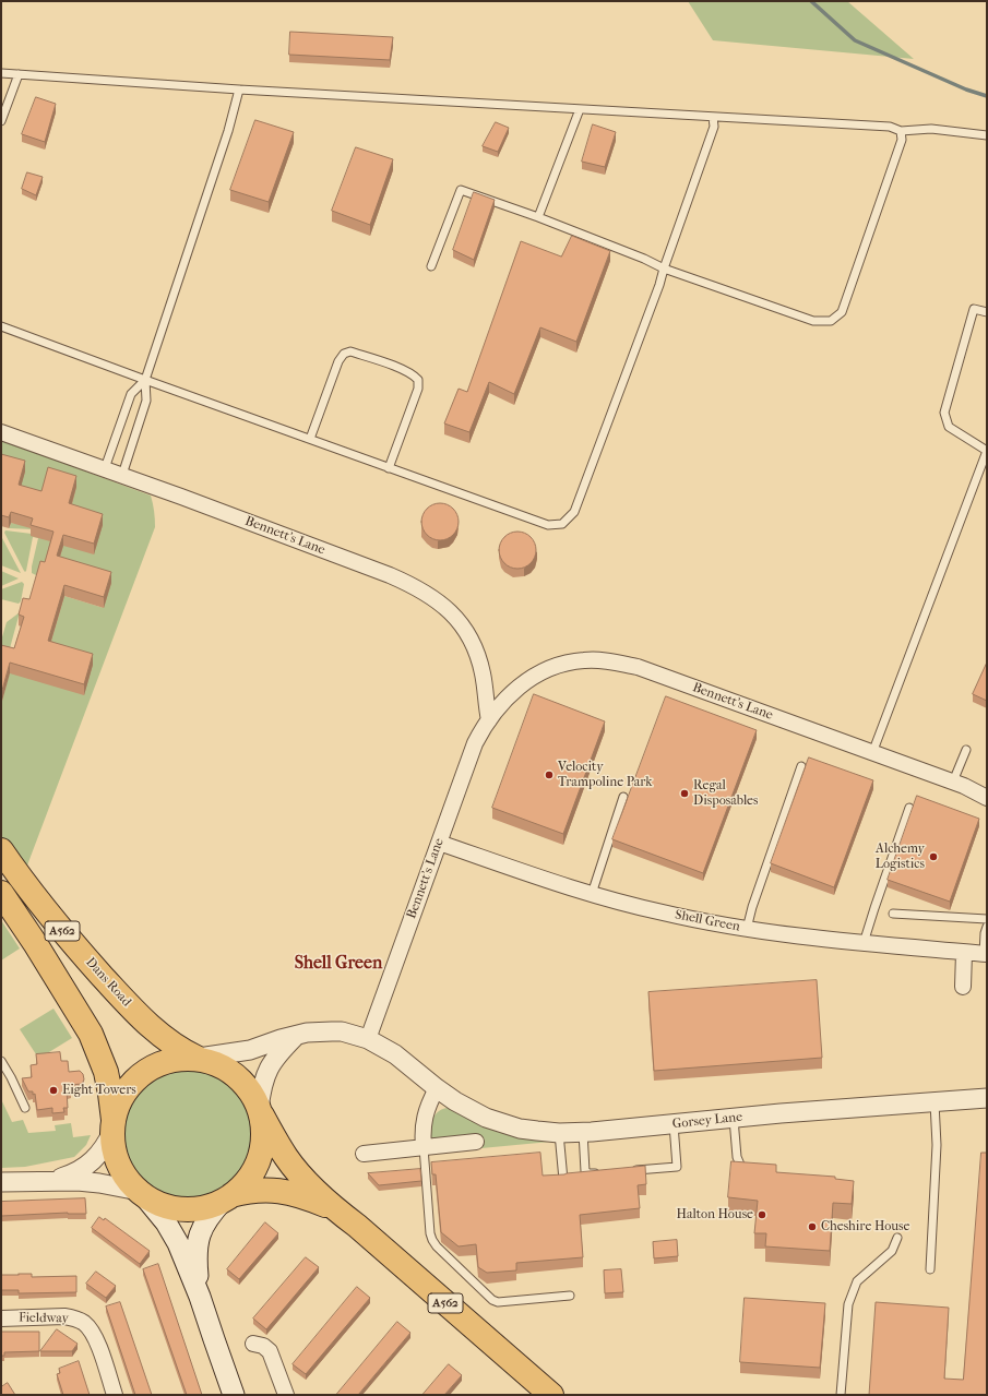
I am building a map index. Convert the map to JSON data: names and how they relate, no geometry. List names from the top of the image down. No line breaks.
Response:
{"streets":{"main road":["A562","Dans Road"],"street":["Bennett's Lane","Shell Green","Gorsey Lane","Fieldway"]},"crossings":[["Bennett's Lane","Shell Green"],["Bennett's Lane","Gorsey Lane"],["A562","Dans Road"],["A562","Gorsey Lane"],["Dans Road","Gorsey Lane"]],"districts":["Shell Green"],"places":["Velocity Trampoline Park","Regal Disposables","Alchemy Logistics","Eight Towers","Halton House","Cheshire House"]}
